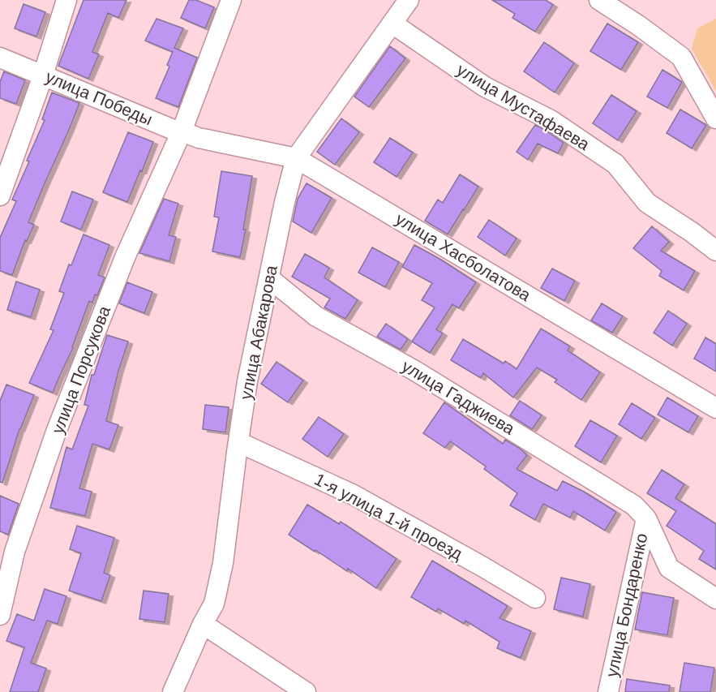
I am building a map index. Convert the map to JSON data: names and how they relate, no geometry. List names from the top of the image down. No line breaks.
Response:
{"streets":{"street":["улица Победы","улица Мустафаева","улица Хасболатова","улица Абакарова","улица Порсукова","улица Гаджиева","1-я улица 1-й проезд","улица Бондаренко"]},"crossings":[["улица Победы","улица Хасболатова"],["улица Победы","улица Порсукова"],["улица Мустафаева","улица Абакарова"],["улица Хасболатова","улица Абакарова"],["улица Хасболатова","улица Порсукова"],["улица Абакарова","улица Гаджиева"],["улица Абакарова","1-я улица 1-й проезд"],["улица Гаджиева","улица Бондаренко"]]}
